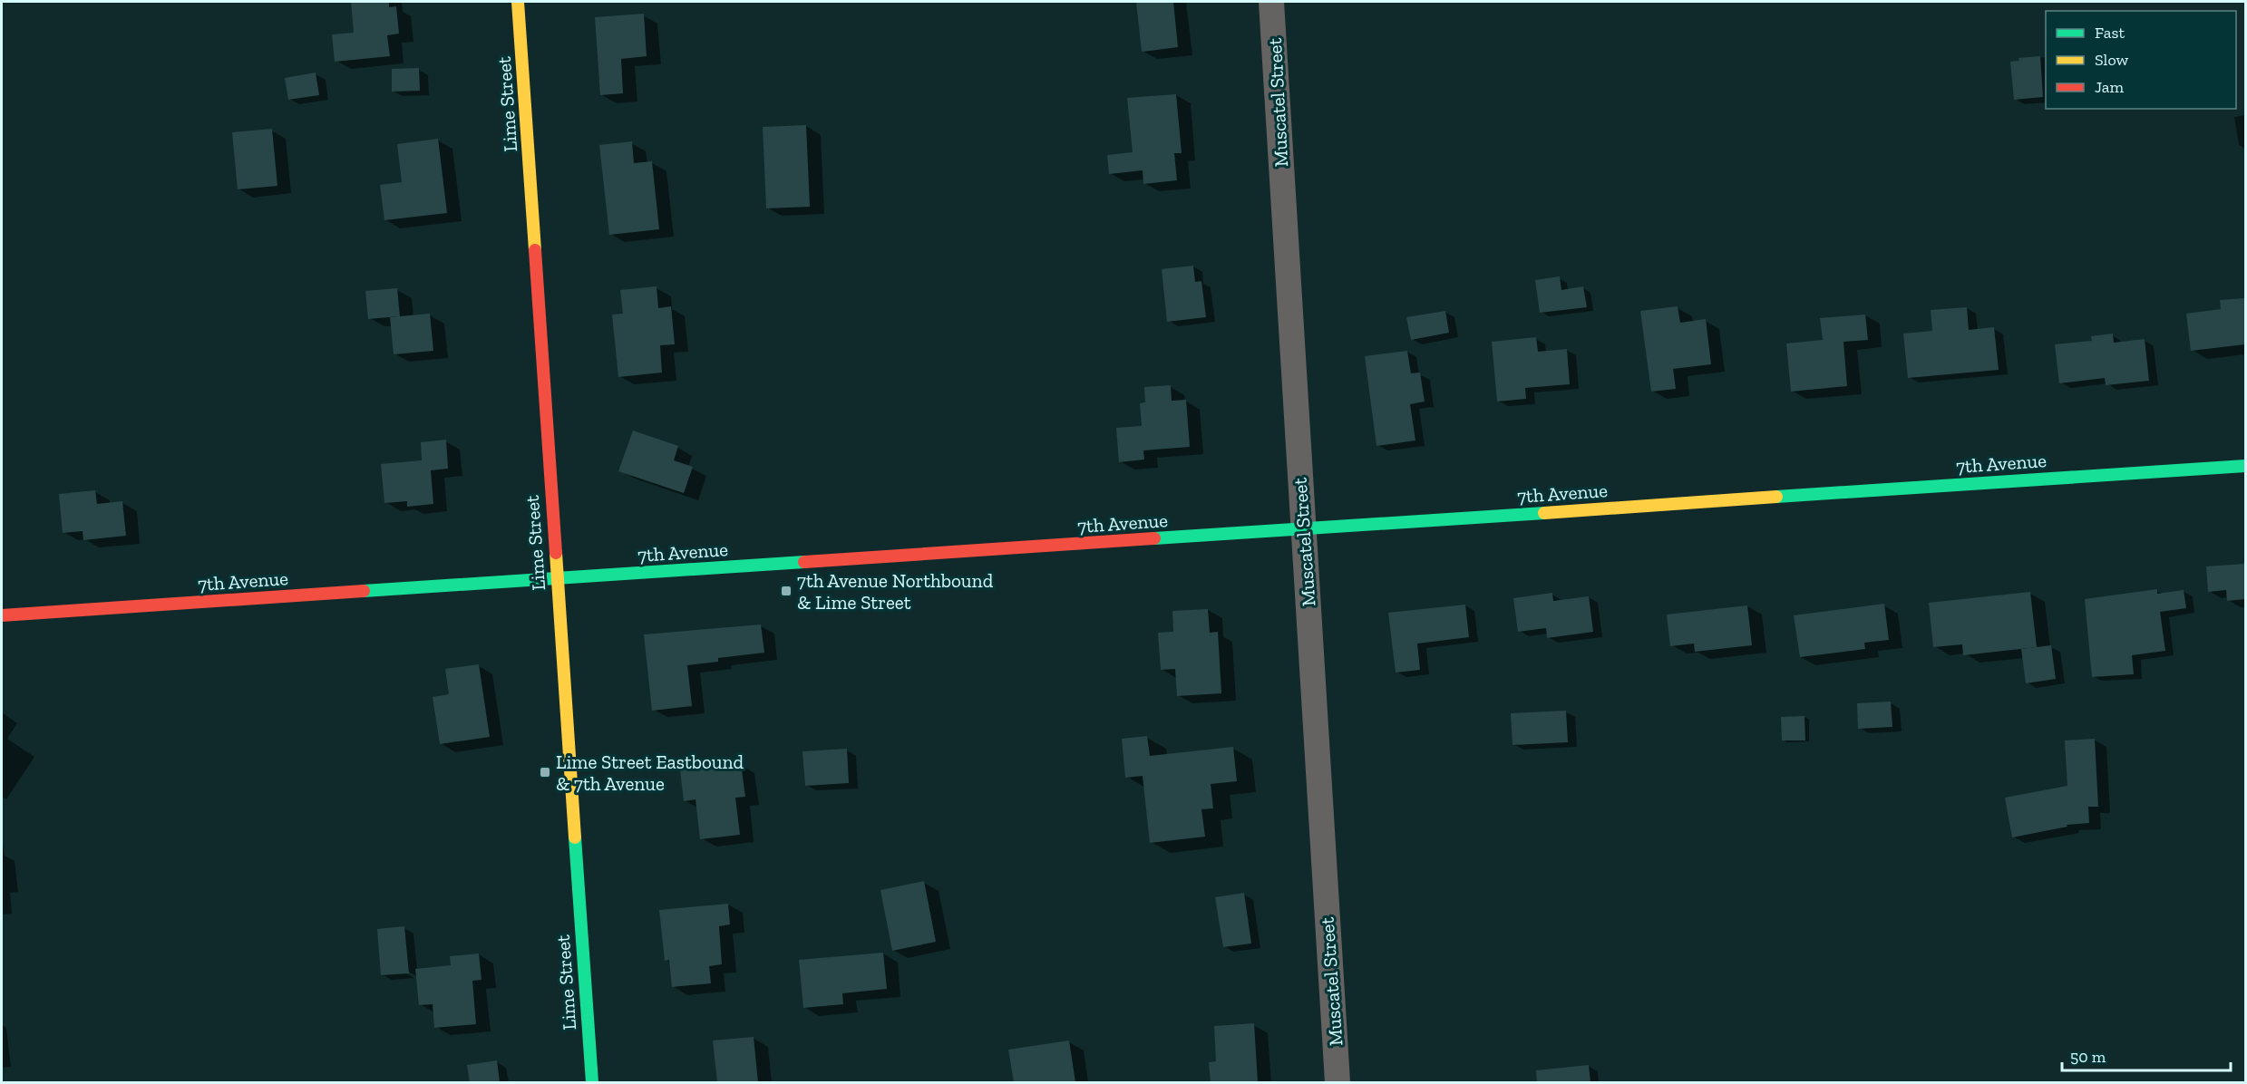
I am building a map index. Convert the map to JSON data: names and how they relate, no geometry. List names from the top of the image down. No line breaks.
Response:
{"streets":{"street":["Muscatel Street","Lime Street","7th Avenue"]},"crossings":[["Muscatel Street","7th Avenue"],["Lime Street","7th Avenue"]],"places":{"transit":["7th Avenue Northbound & Lime Street","Lime Street Eastbound & 7th Avenue"]},"legend":["Fast","Slow","Jam"],"scale_bar":"50 m"}
